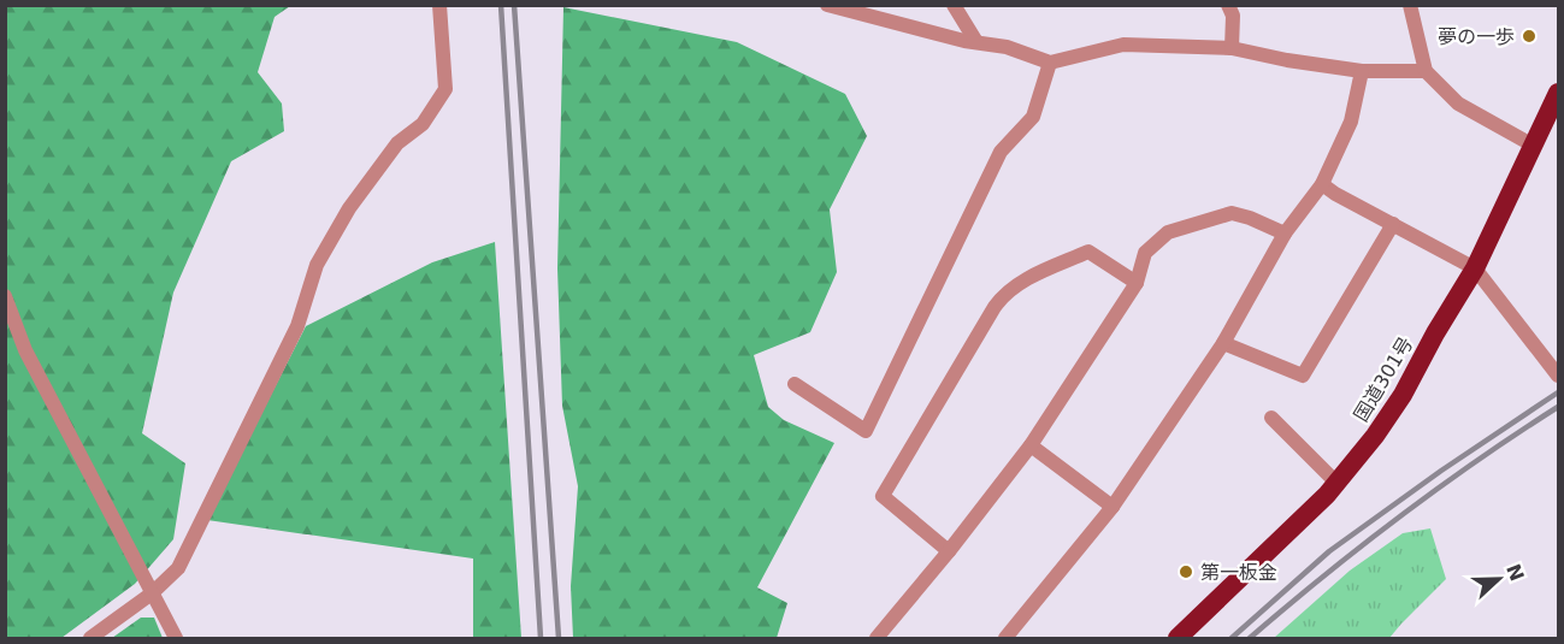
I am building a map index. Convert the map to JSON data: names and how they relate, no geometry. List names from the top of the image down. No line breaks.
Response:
{"streets":{"highway":["国道301号"]},"places":["夢の一歩","第一板金"],"north":"right"}
